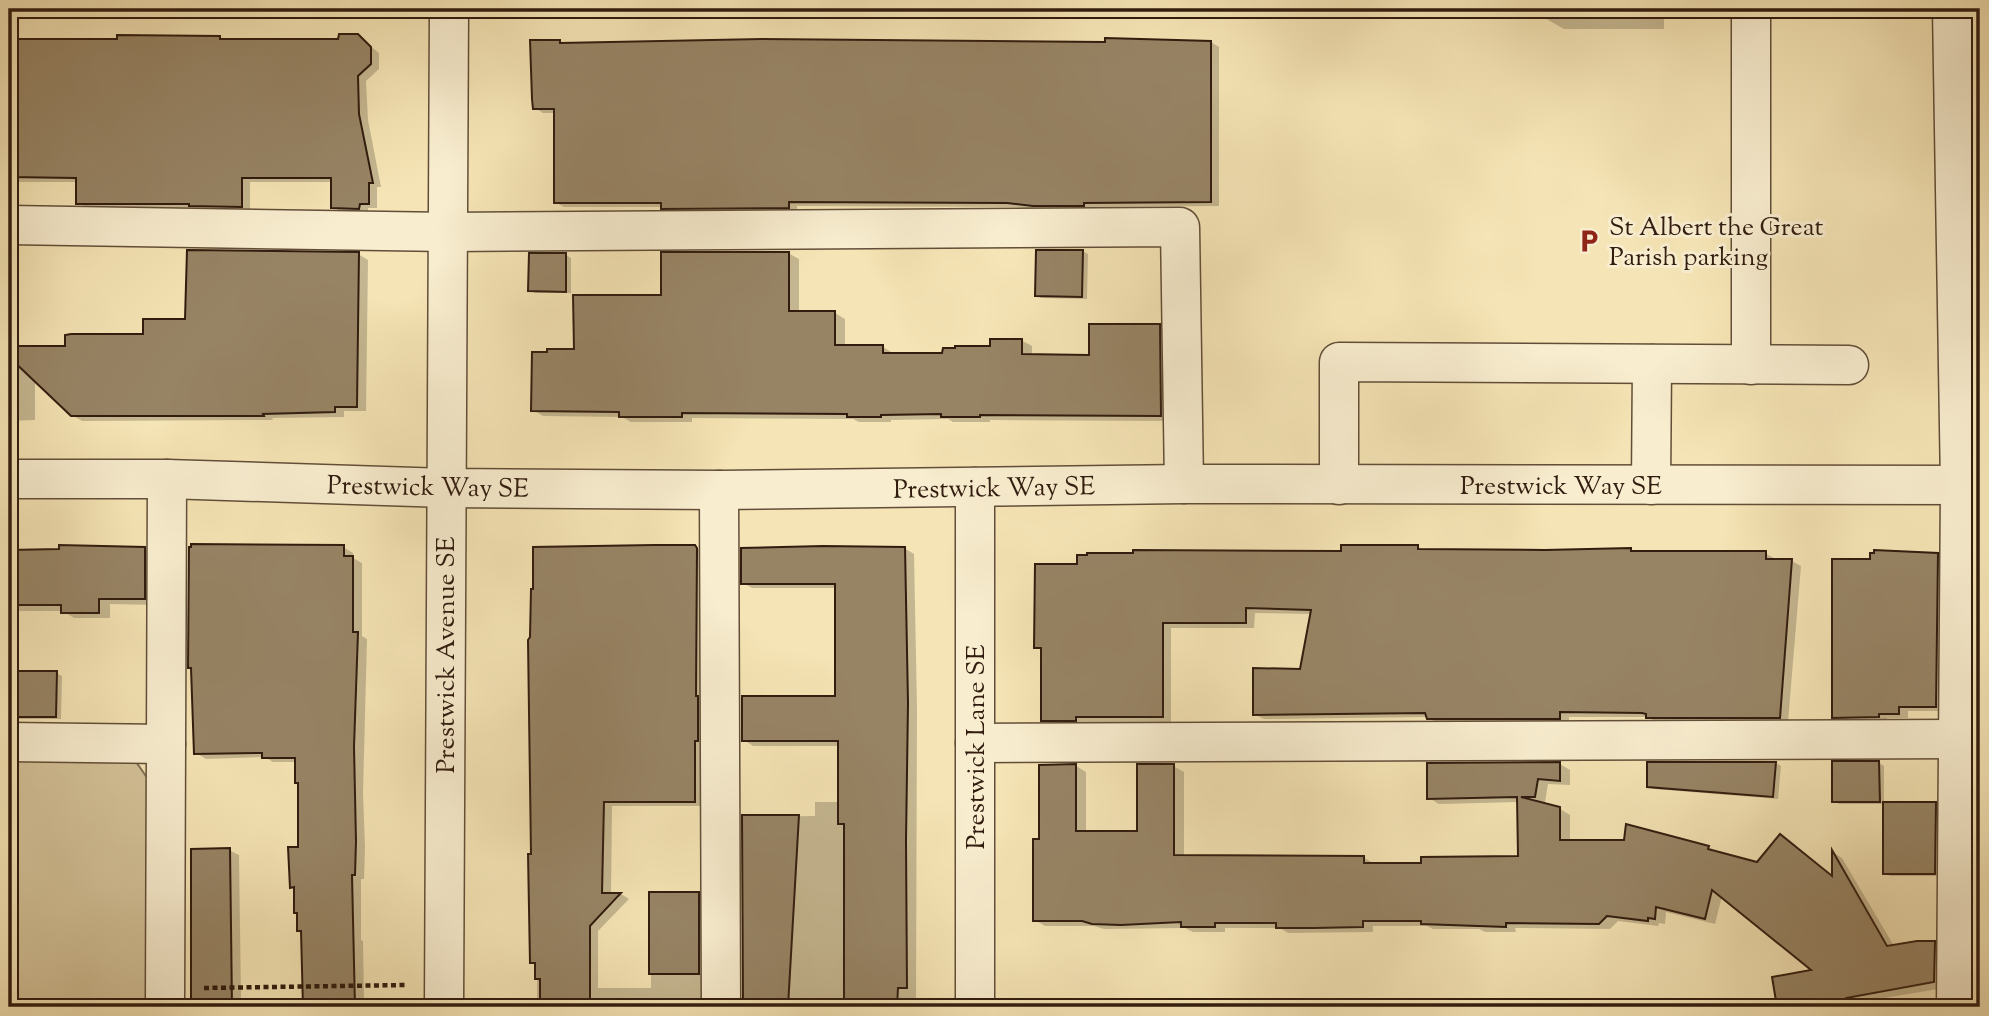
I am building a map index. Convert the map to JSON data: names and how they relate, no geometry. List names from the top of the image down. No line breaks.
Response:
{"streets":{"street":["Prestwick Way SE","Prestwick Avenue SE","Prestwick Lane SE"]},"crossings":[["Prestwick Way SE","Prestwick Avenue SE"],["Prestwick Way SE","Prestwick Lane SE"]],"places":{"parking":["St Albert the Great Parish parking"]}}
